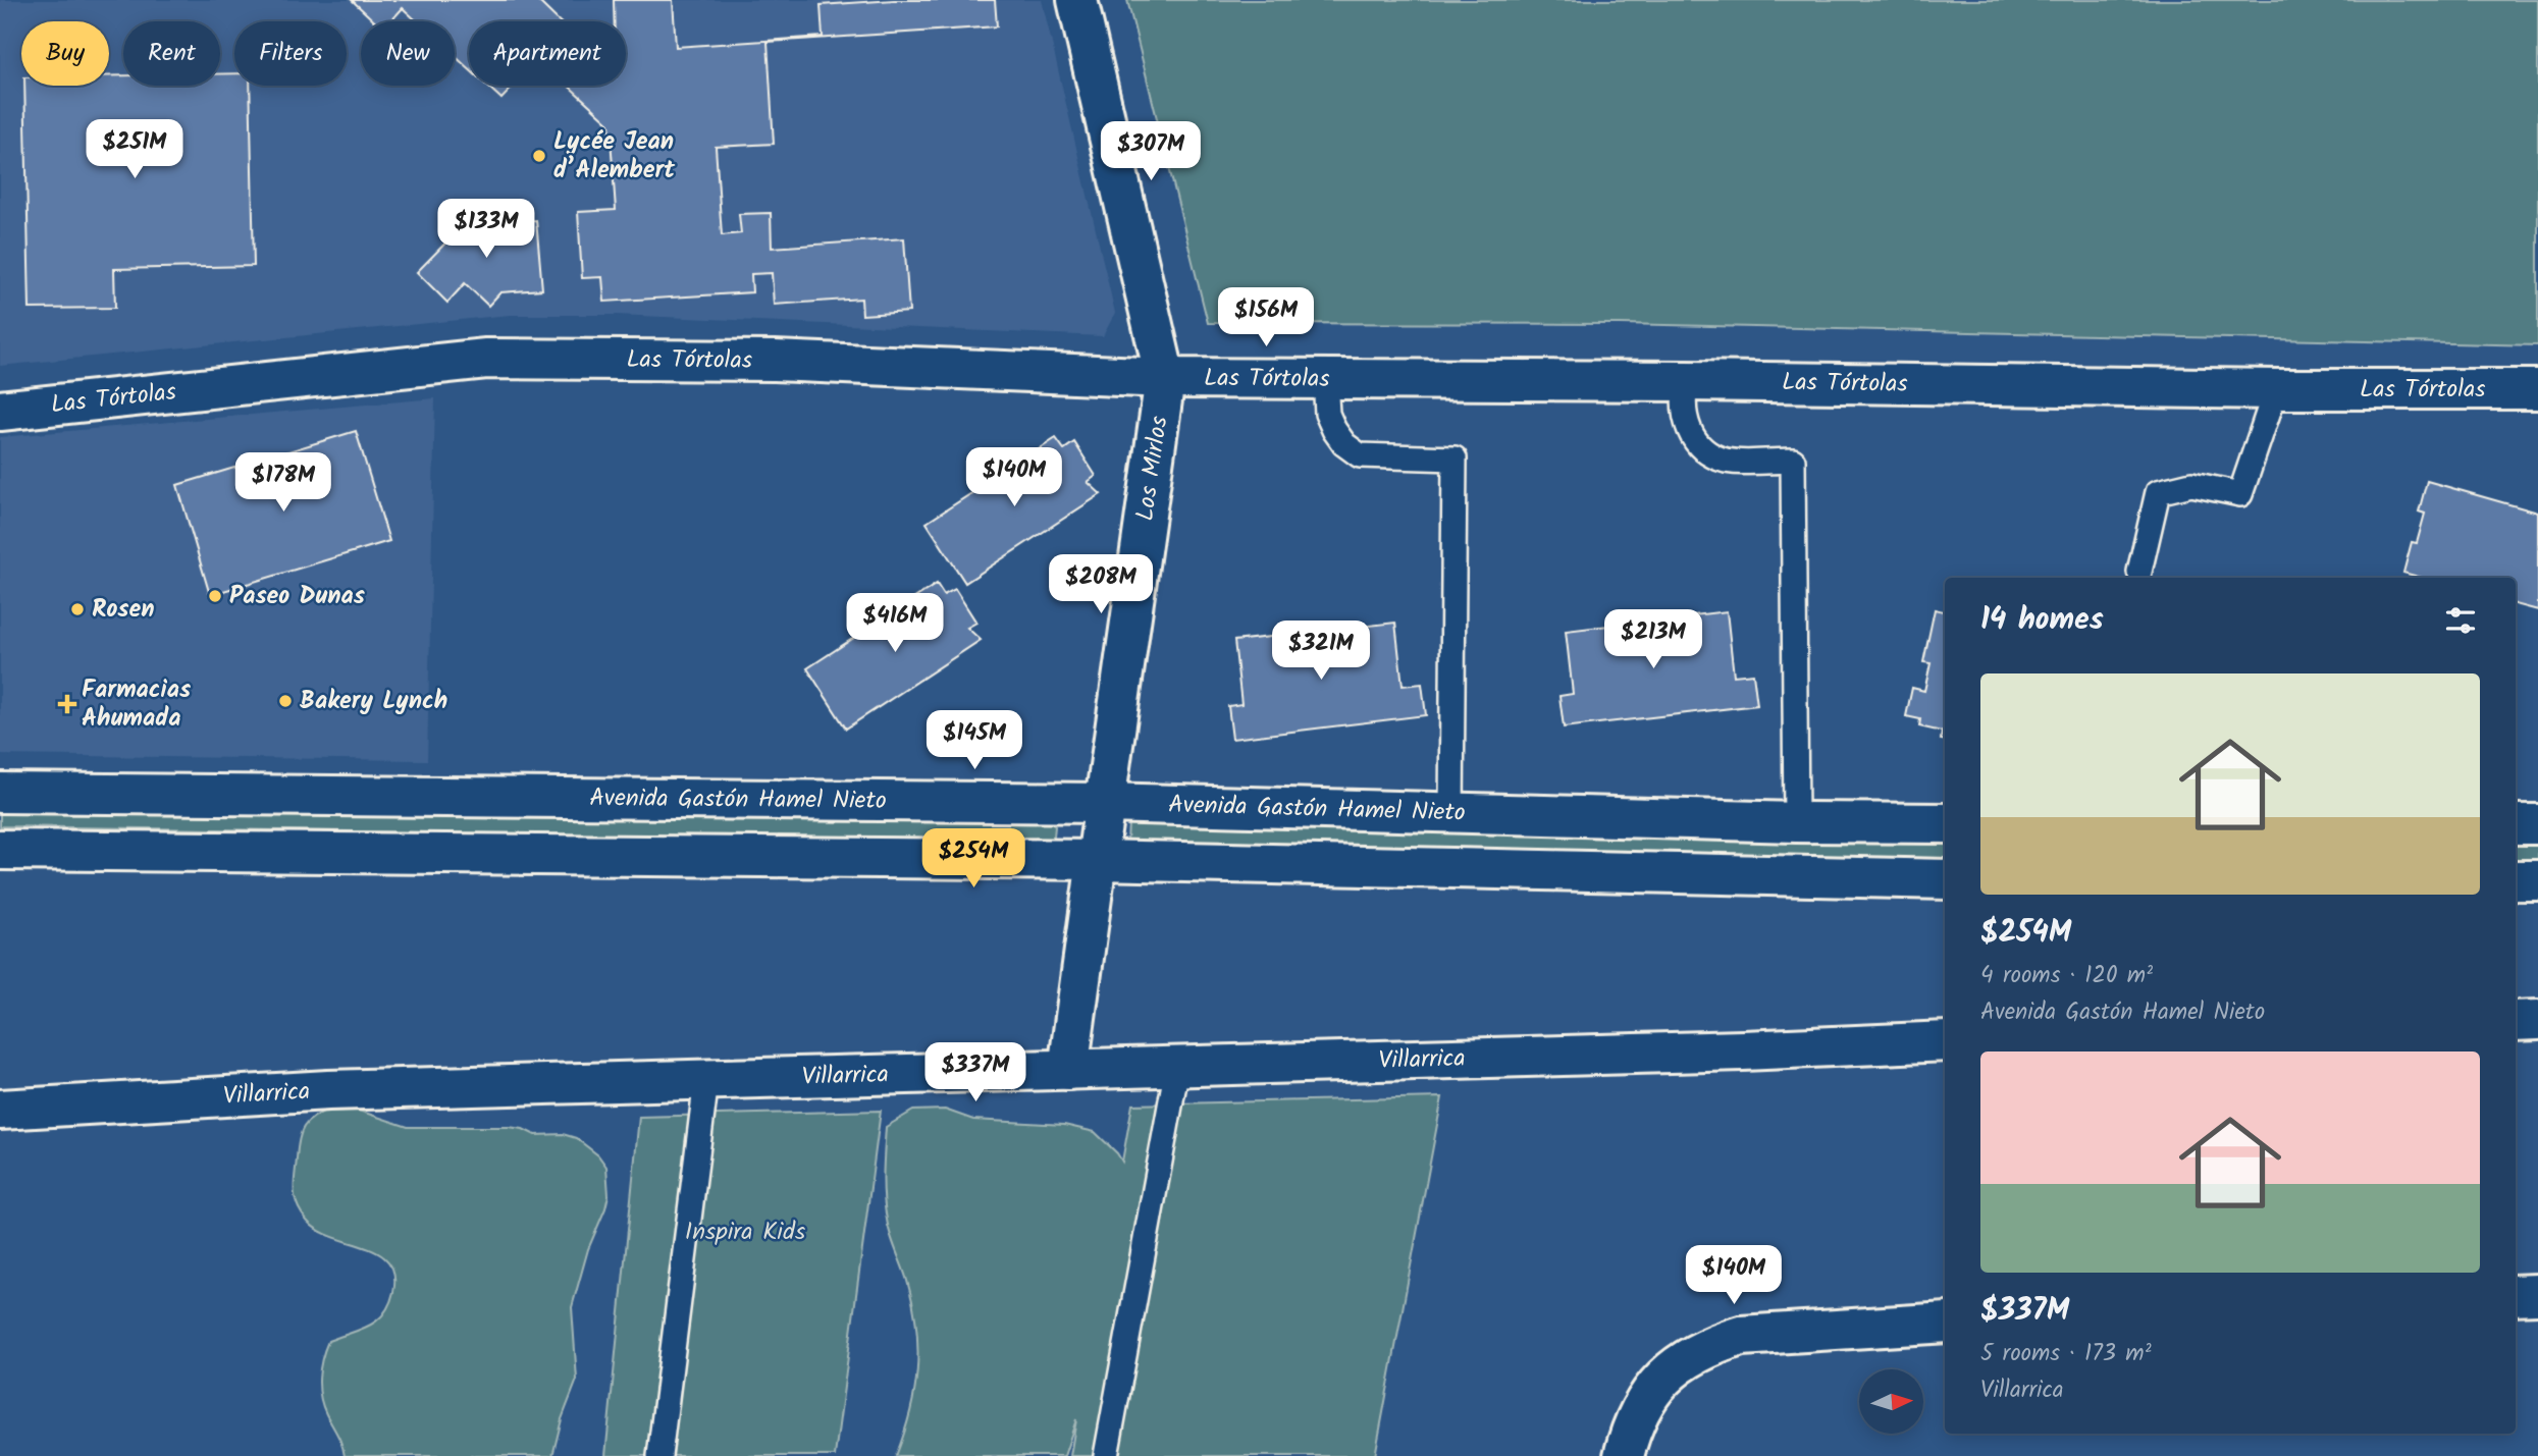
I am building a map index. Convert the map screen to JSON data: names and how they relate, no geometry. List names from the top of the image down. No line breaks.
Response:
{"streets":{"street":["Las Tórtolas","Los Mirlos","Avenida Gastón Hamel Nieto","Villarrica"]},"crossings":[["Las Tórtolas","Los Mirlos"],["Los Mirlos","Avenida Gastón Hamel Nieto"],["Los Mirlos","Villarrica"]],"parks":["Inspira Kids"],"places":{"other":["Lycée Jean d’Alembert","Paseo Dunas","Rosen","Bakery Lynch"],"health":["Farmacias Ahumada"]},"north":"right","page":{"chip":["Buy","Rent","Filters","New","Apartment"],"price":["$251M","$307M","$133M","$156M","$140M","$178M","$208M","$416M","$213M","$321M","$145M","$254M","$337M","$140M"],"heading":"14 homes","list":[{"name":"$254M","note":"4 rooms · 120 m² · Avenida Gastón Hamel Nieto"},{"name":"$337M","note":"5 rooms · 173 m² · Villarrica"}]}}
